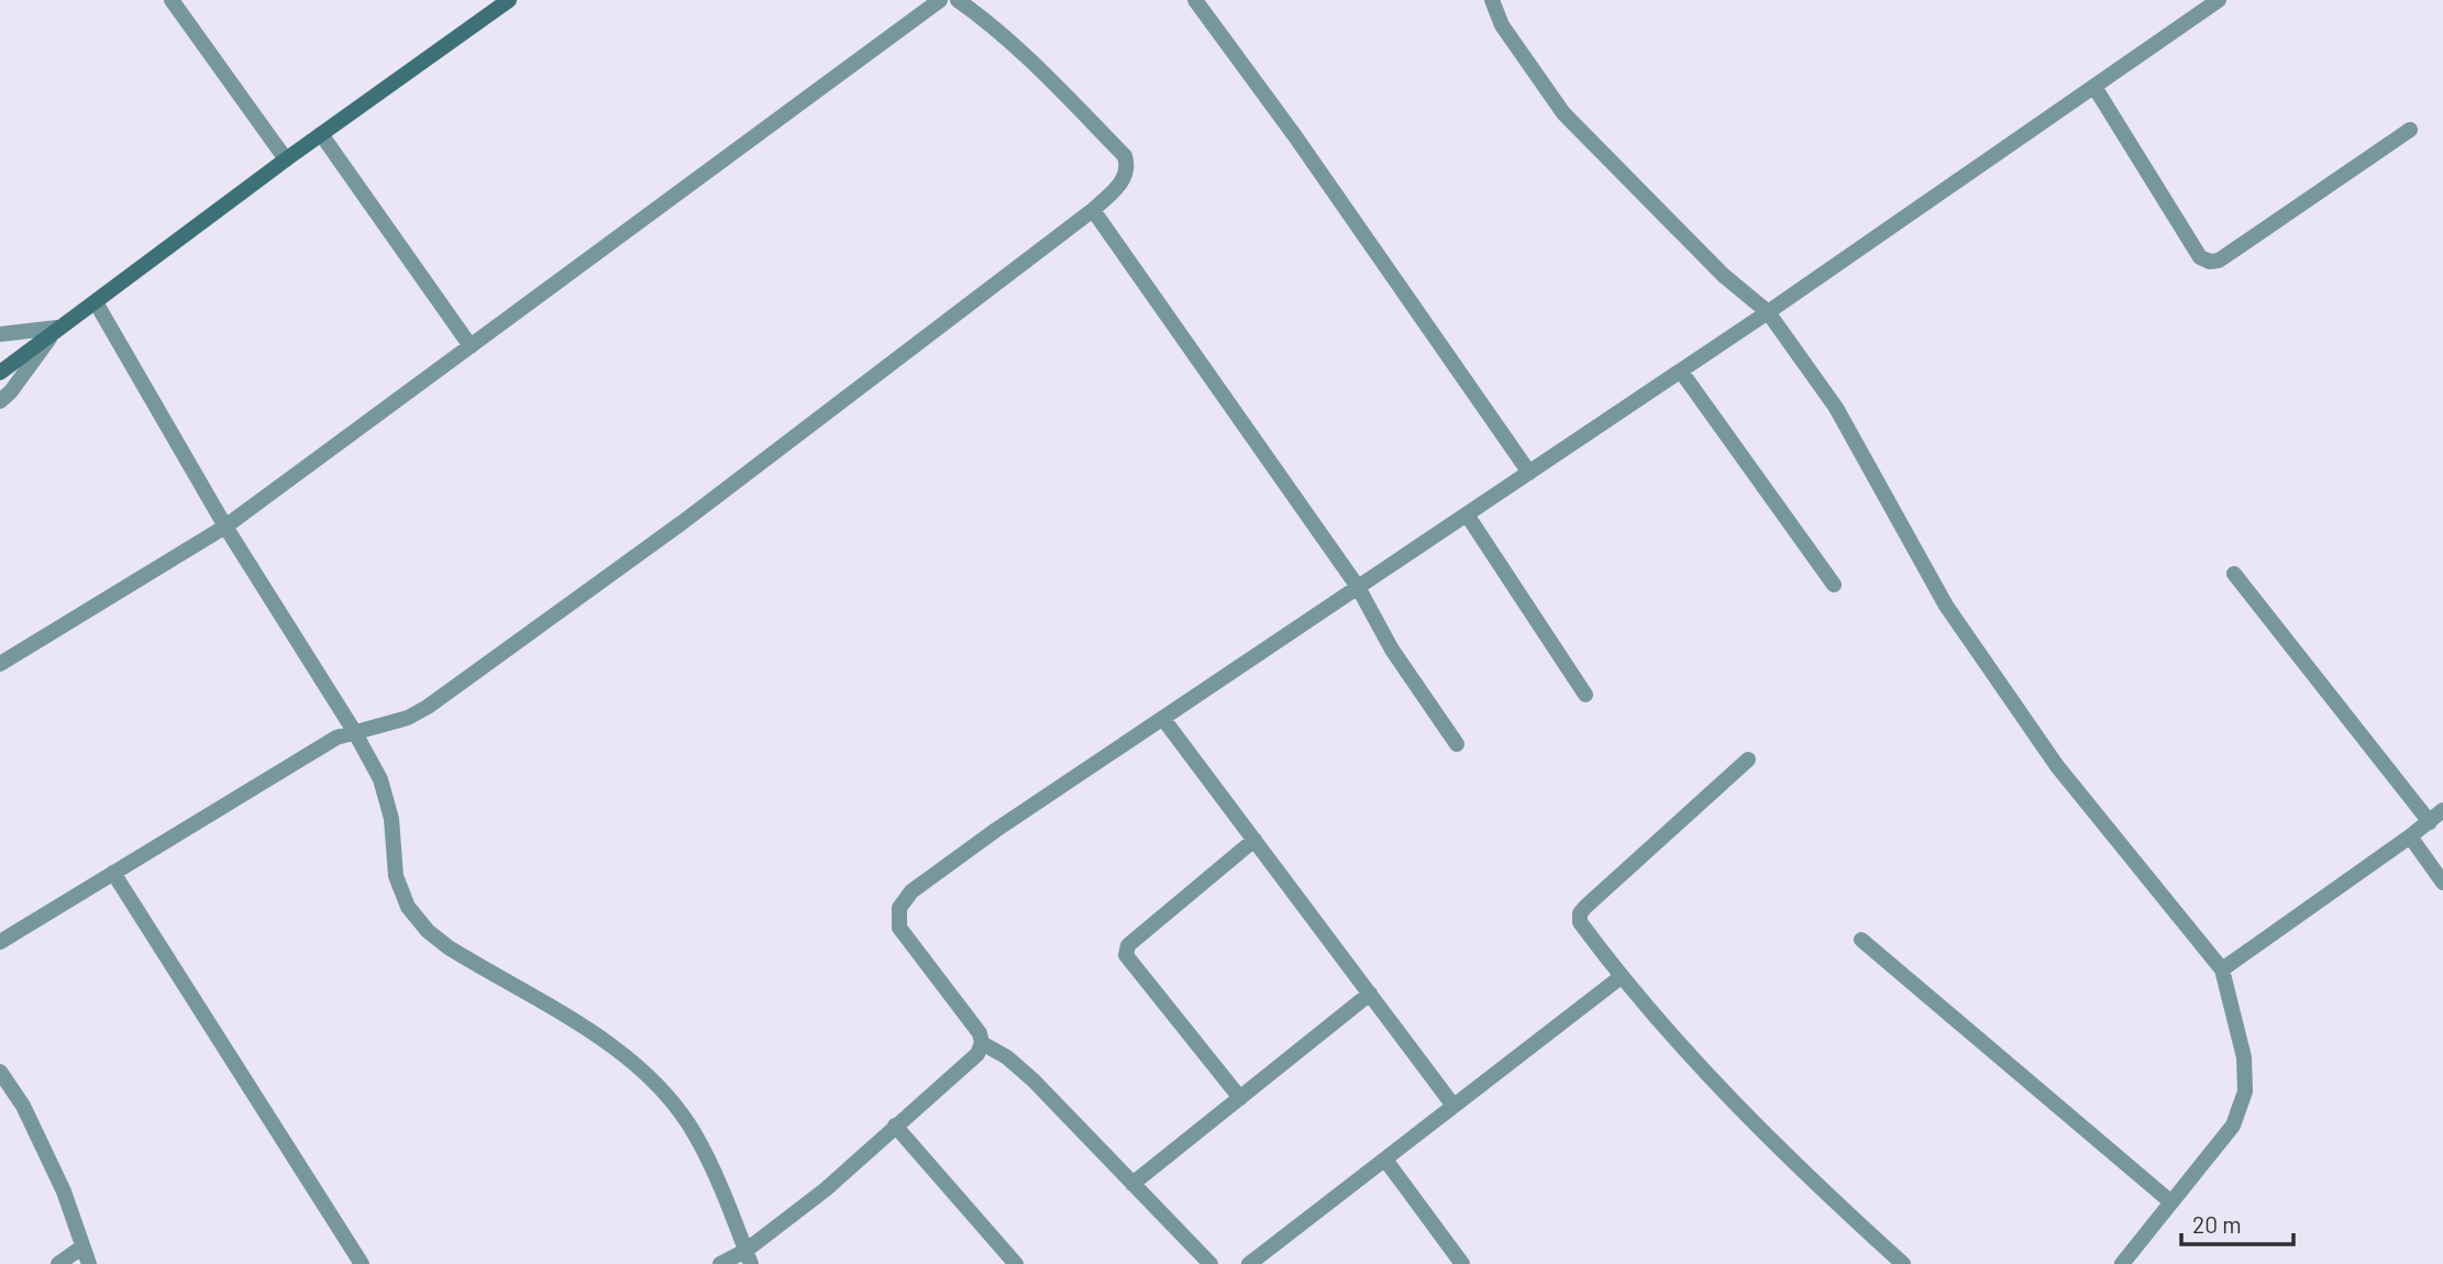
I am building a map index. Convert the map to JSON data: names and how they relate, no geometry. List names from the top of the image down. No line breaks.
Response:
{"scale_bar":"20 m"}
